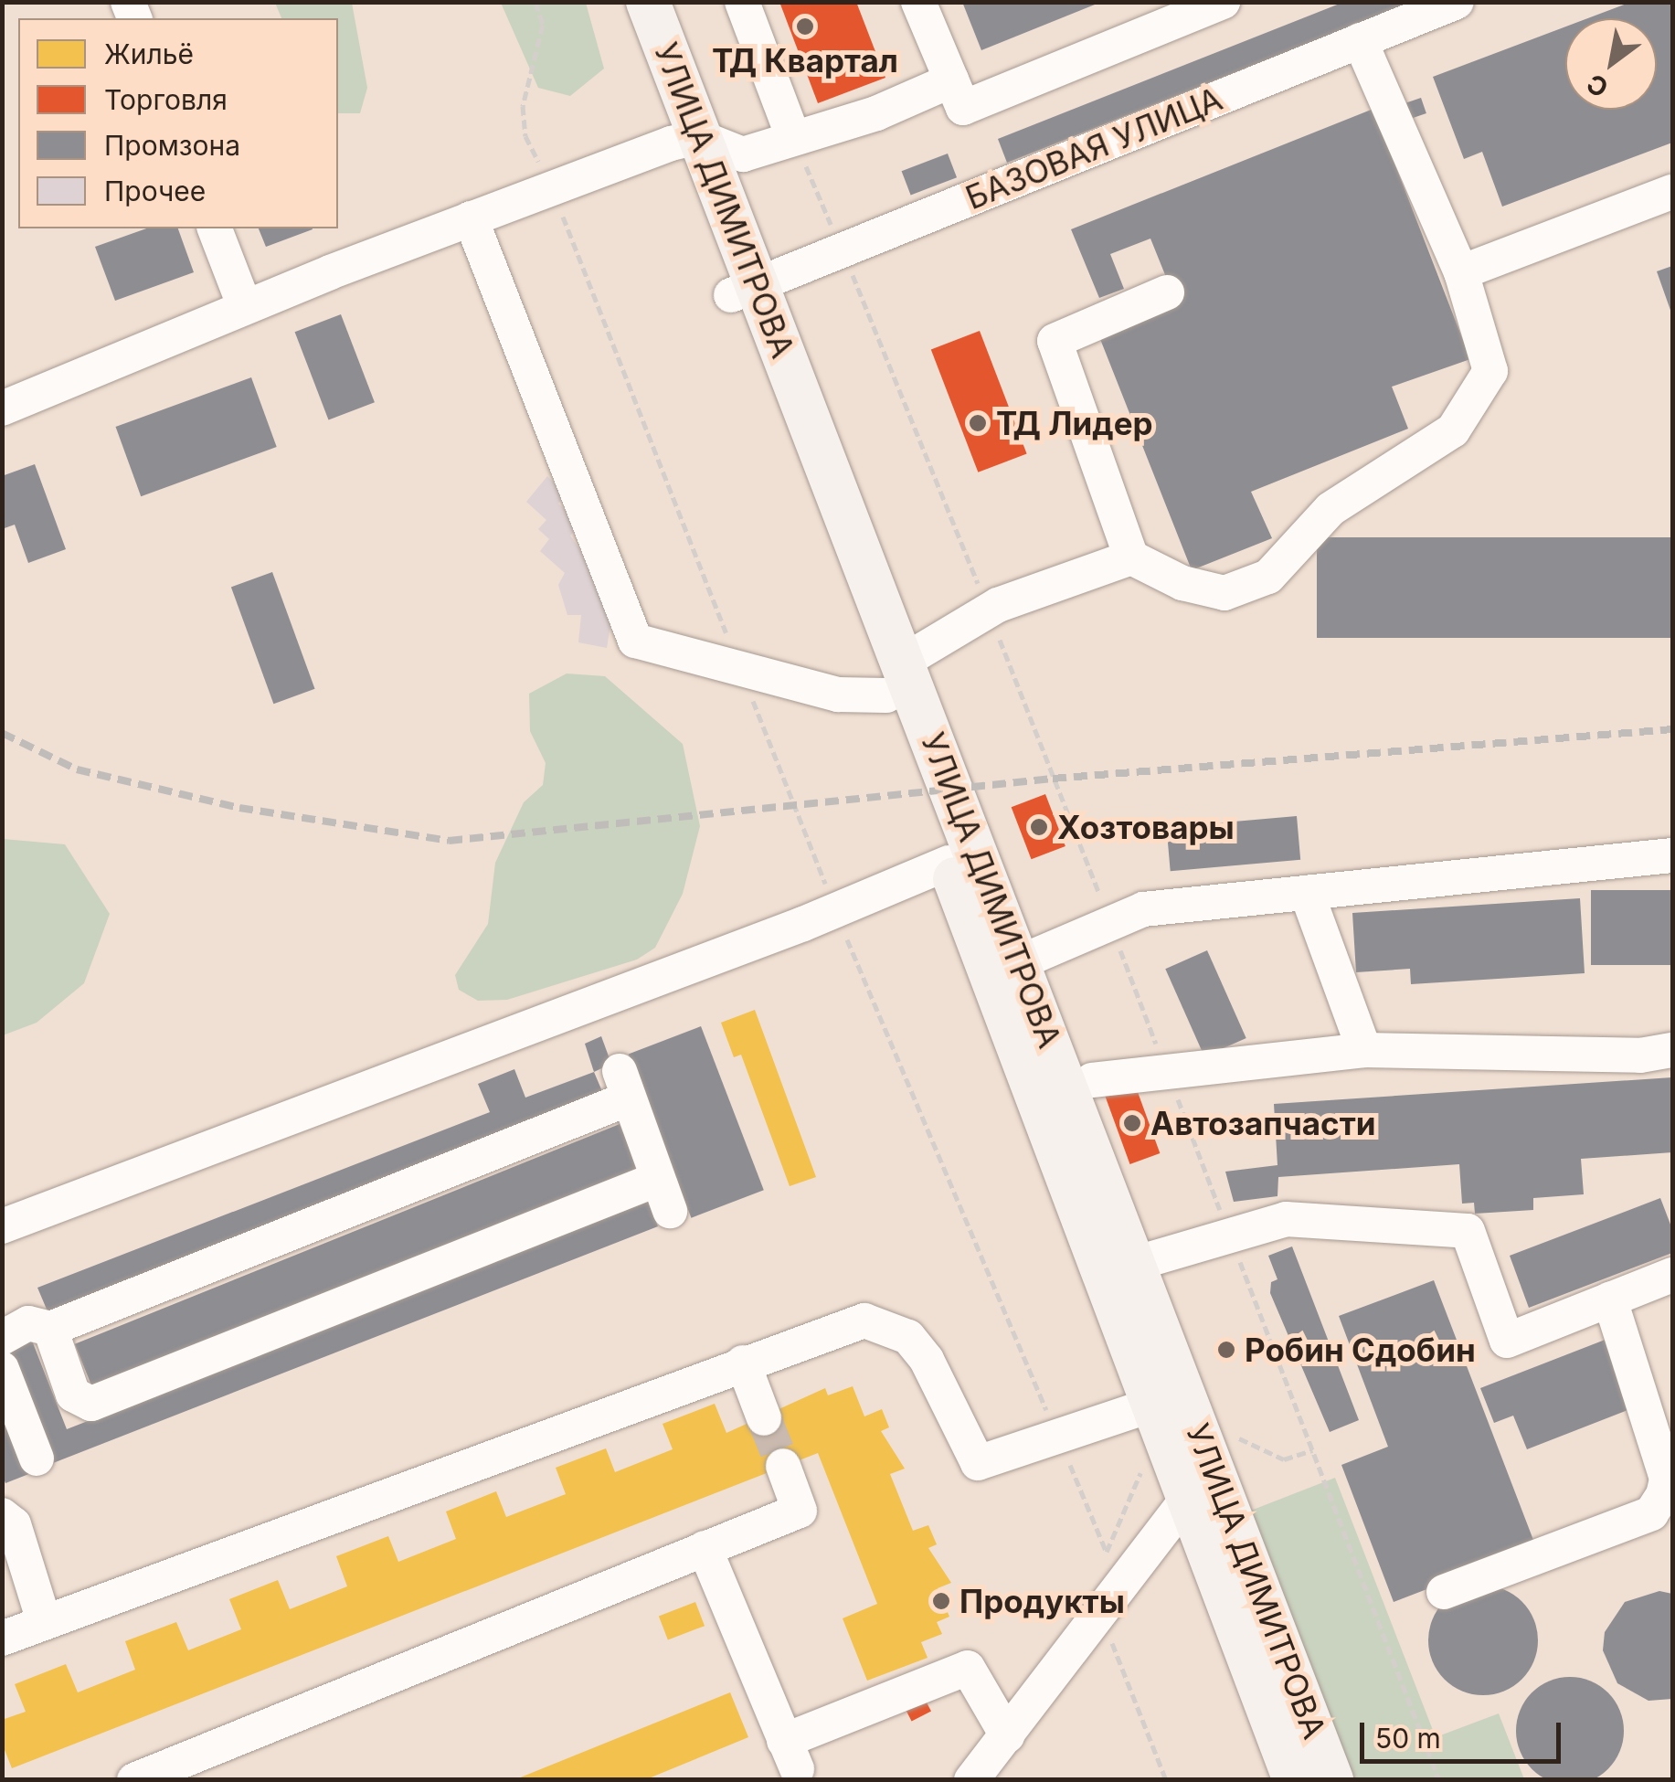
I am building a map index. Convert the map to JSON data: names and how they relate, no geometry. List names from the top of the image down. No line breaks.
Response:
{"streets":{"main road":["УЛИЦА ДИМИТРОВА"],"street":["БАЗОВАЯ УЛИЦА"]},"crossings":[["БАЗОВАЯ УЛИЦА","УЛИЦА ДИМИТРОВА"]],"places":["ТД Квартал","ТД Лидер","Хозтовары","Автозапчасти","Робин Сдобин","Продукты"],"legend":["Жильё","Торговля","Промзона","Прочее"],"scale_bar":"50 m","north":"bottom left"}
